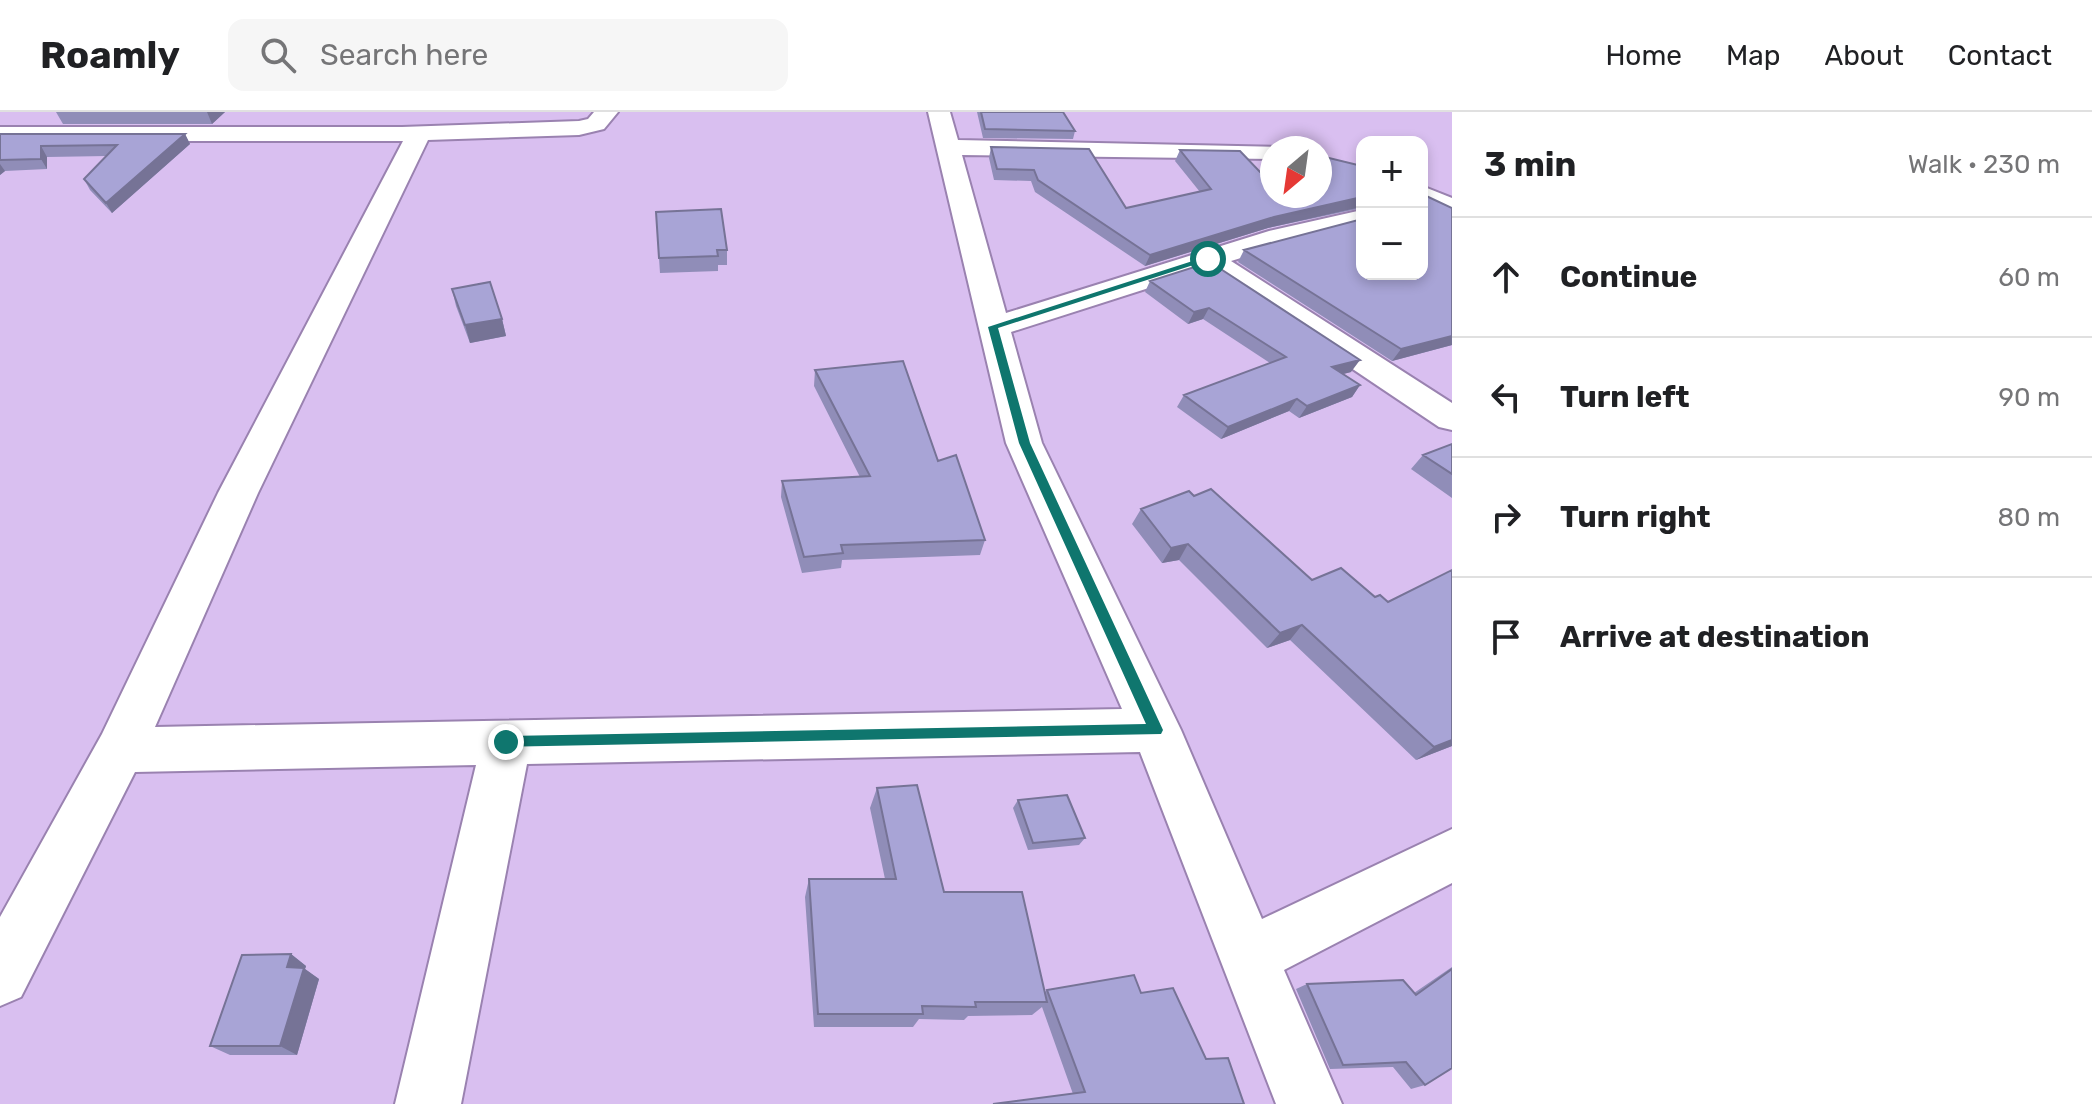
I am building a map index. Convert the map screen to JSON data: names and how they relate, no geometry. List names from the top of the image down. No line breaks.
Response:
{"north":"bottom left","page":{"header":"Roamly","search":"Search here","nav":["Home","Map","About","Contact"],"heading":["3 min","Walk · 230 m"],"map_buttons":["+","−"],"list":[["Continue","60 m"],["Turn left","90 m"],["Turn right","80 m"],"Arrive at destination"]}}
